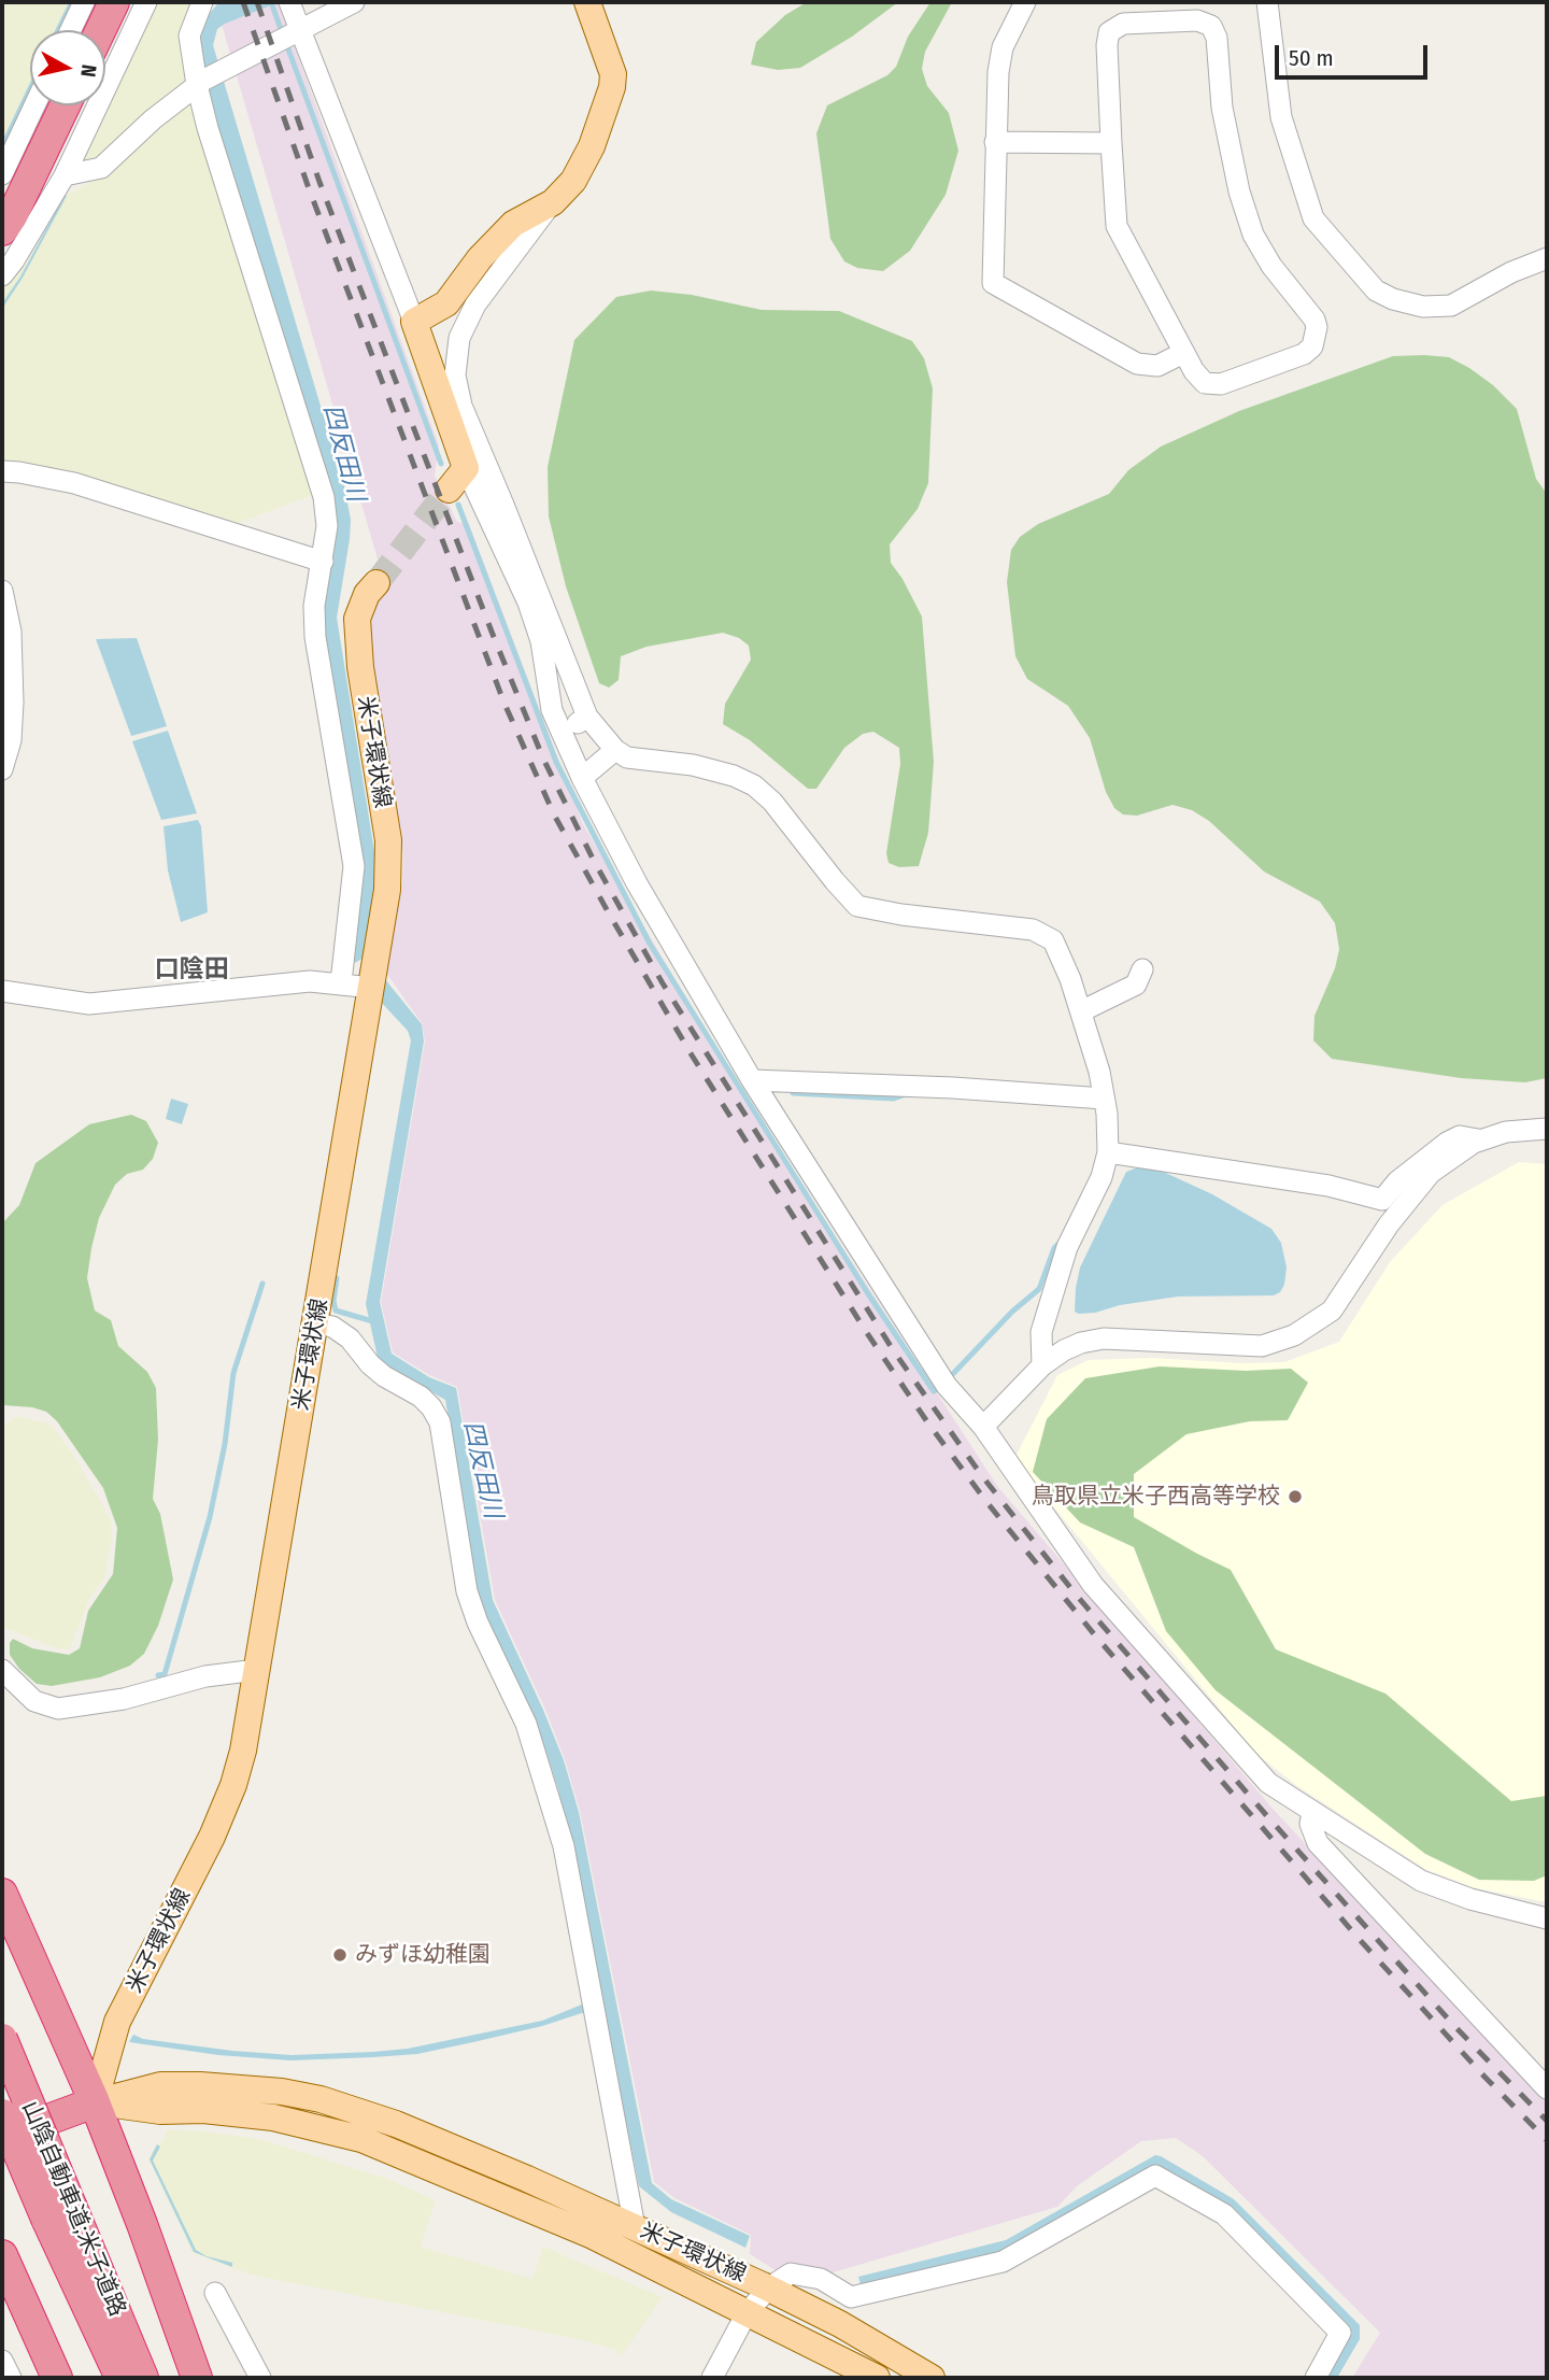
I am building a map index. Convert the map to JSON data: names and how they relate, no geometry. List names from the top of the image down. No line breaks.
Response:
{"streets":{"highway":["山陰自動車道;米子道路"],"main road":["米子環状線"]},"districts":["口陰田"],"water":["四反田川"],"places":["鳥取県立米子西高等学校","みずほ幼稚園"],"scale_bar":"50 m","north":"right"}
